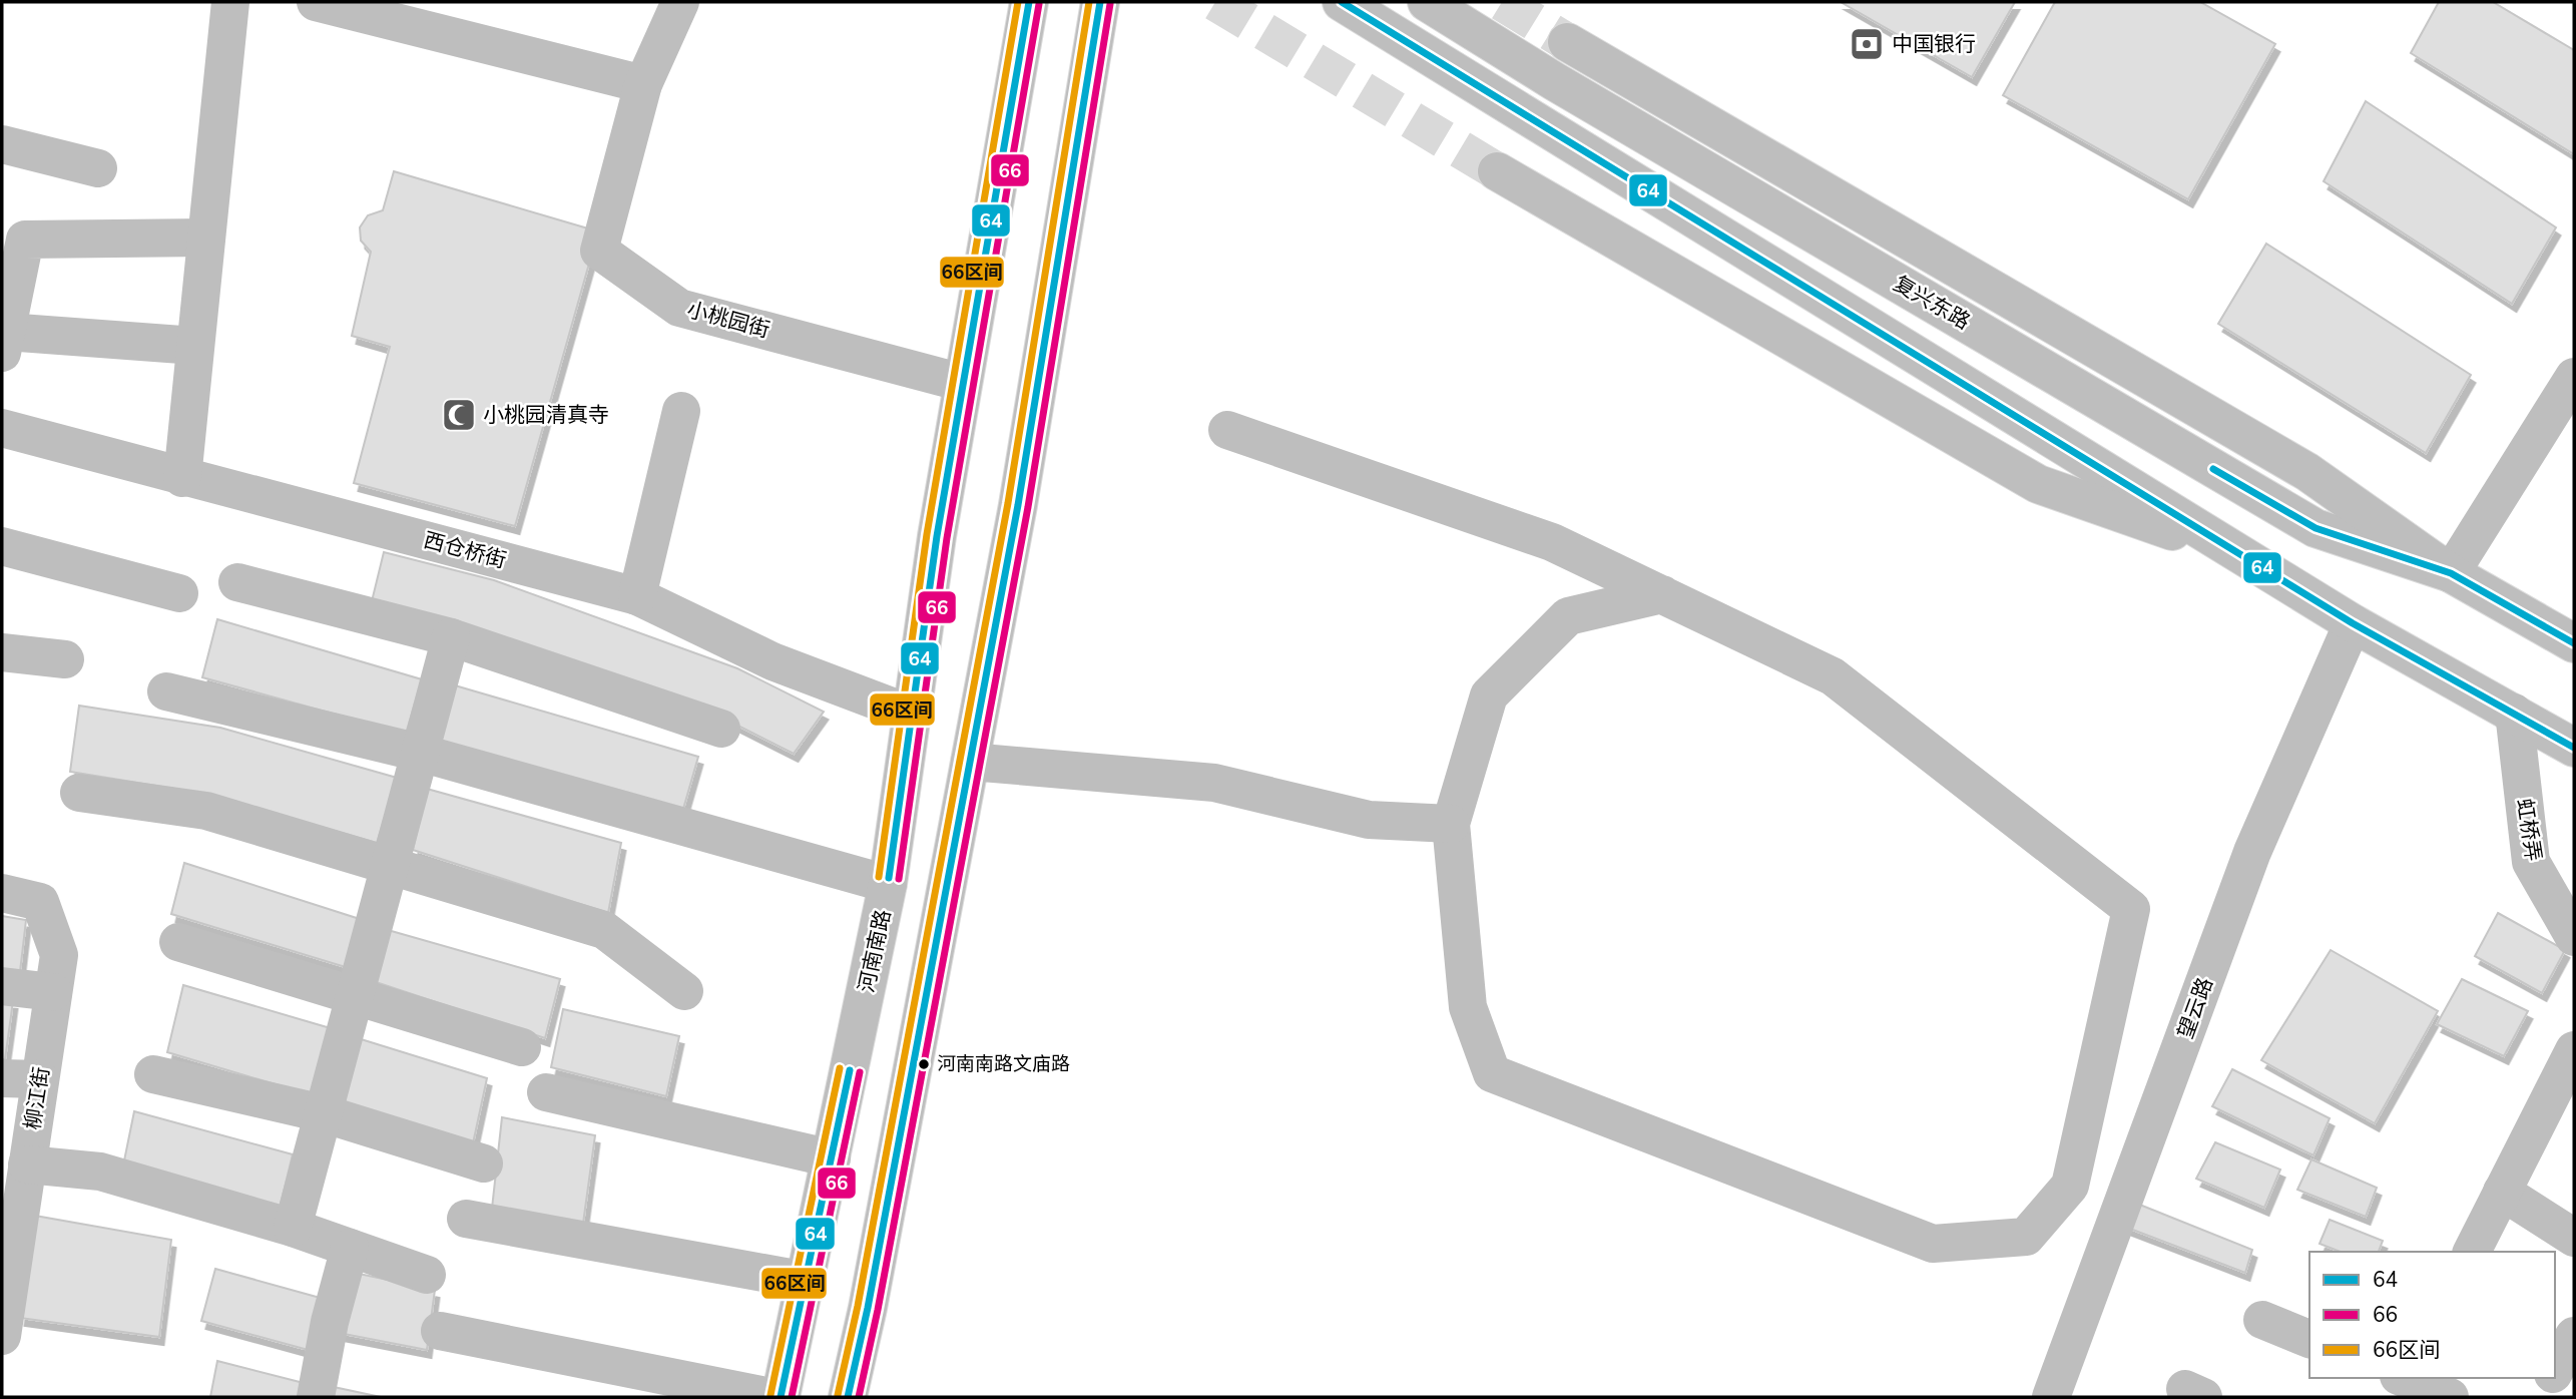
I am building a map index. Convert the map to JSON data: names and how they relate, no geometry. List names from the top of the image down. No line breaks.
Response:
{"streets":{"main road":["复兴东路","小桃园街","西仓桥街","虹桥弄","河南南路","望云路","柳江街"]},"crossings":[["小桃园街","河南南路"],["西仓桥街","河南南路"]],"places":{"bank":["中国银行"],"mosque":["小桃园清真寺"],"other":["河南南路文庙路"]},"lines":["transit line 64","transit line 66区间","transit line 66"],"legend":["64","66","66区间"]}
